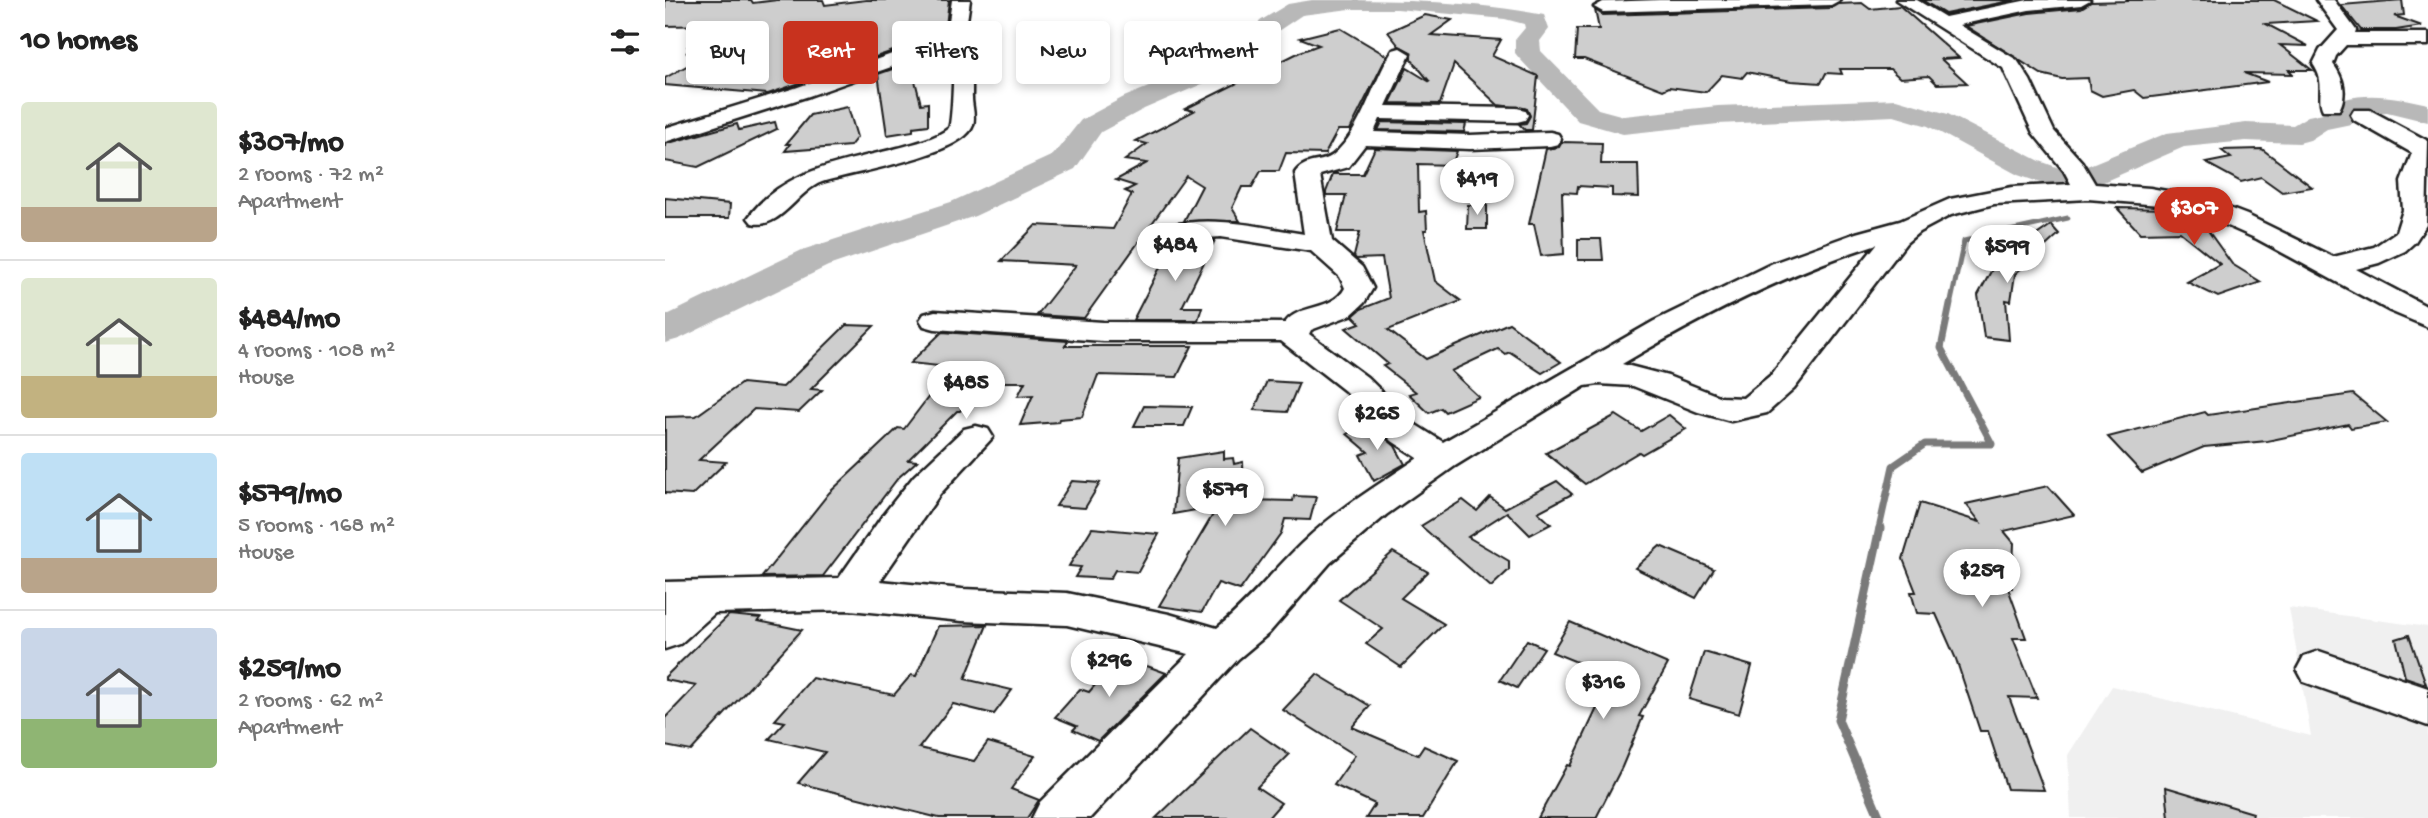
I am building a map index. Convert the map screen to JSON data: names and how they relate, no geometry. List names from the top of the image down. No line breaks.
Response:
{"page":{"heading":"10 homes","chip":["Buy","Rent","Filters","New","Apartment"],"list":[{"name":"$307/mo","note":"2 rooms · 72 m² · Apartment"},{"name":"$484/mo","note":"4 rooms · 108 m² · House"},{"name":"$579/mo","note":"5 rooms · 168 m² · House"},{"name":"$259/mo","note":"2 rooms · 62 m² · Apartment"}],"price":["$419","$307","$484","$599","$485","$265","$579","$259","$296","$316"]}}
